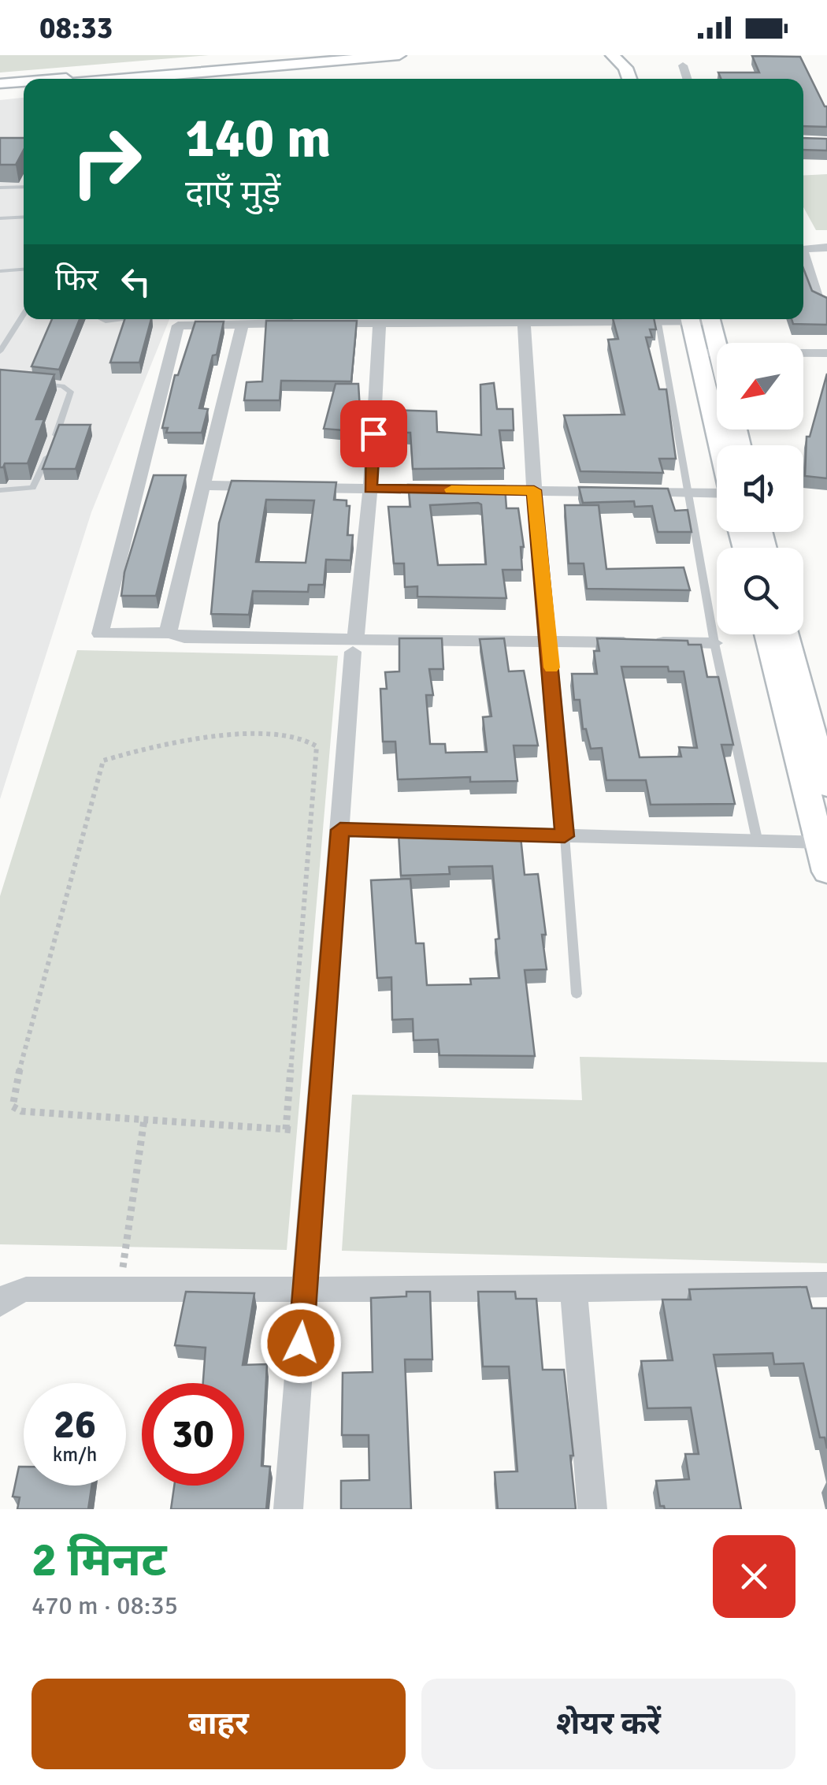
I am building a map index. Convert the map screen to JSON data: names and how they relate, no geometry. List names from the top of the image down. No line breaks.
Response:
{"north":"bottom left","page":{"status":"08:33","turn":["140 m","दाएँ मुड़ें"],"then":"फिर","speed":"26 km/h","limit":"30","heading":["2 मिनट","470 m · 08:35"],"buttons":["बाहर","शेयर करें"]}}
